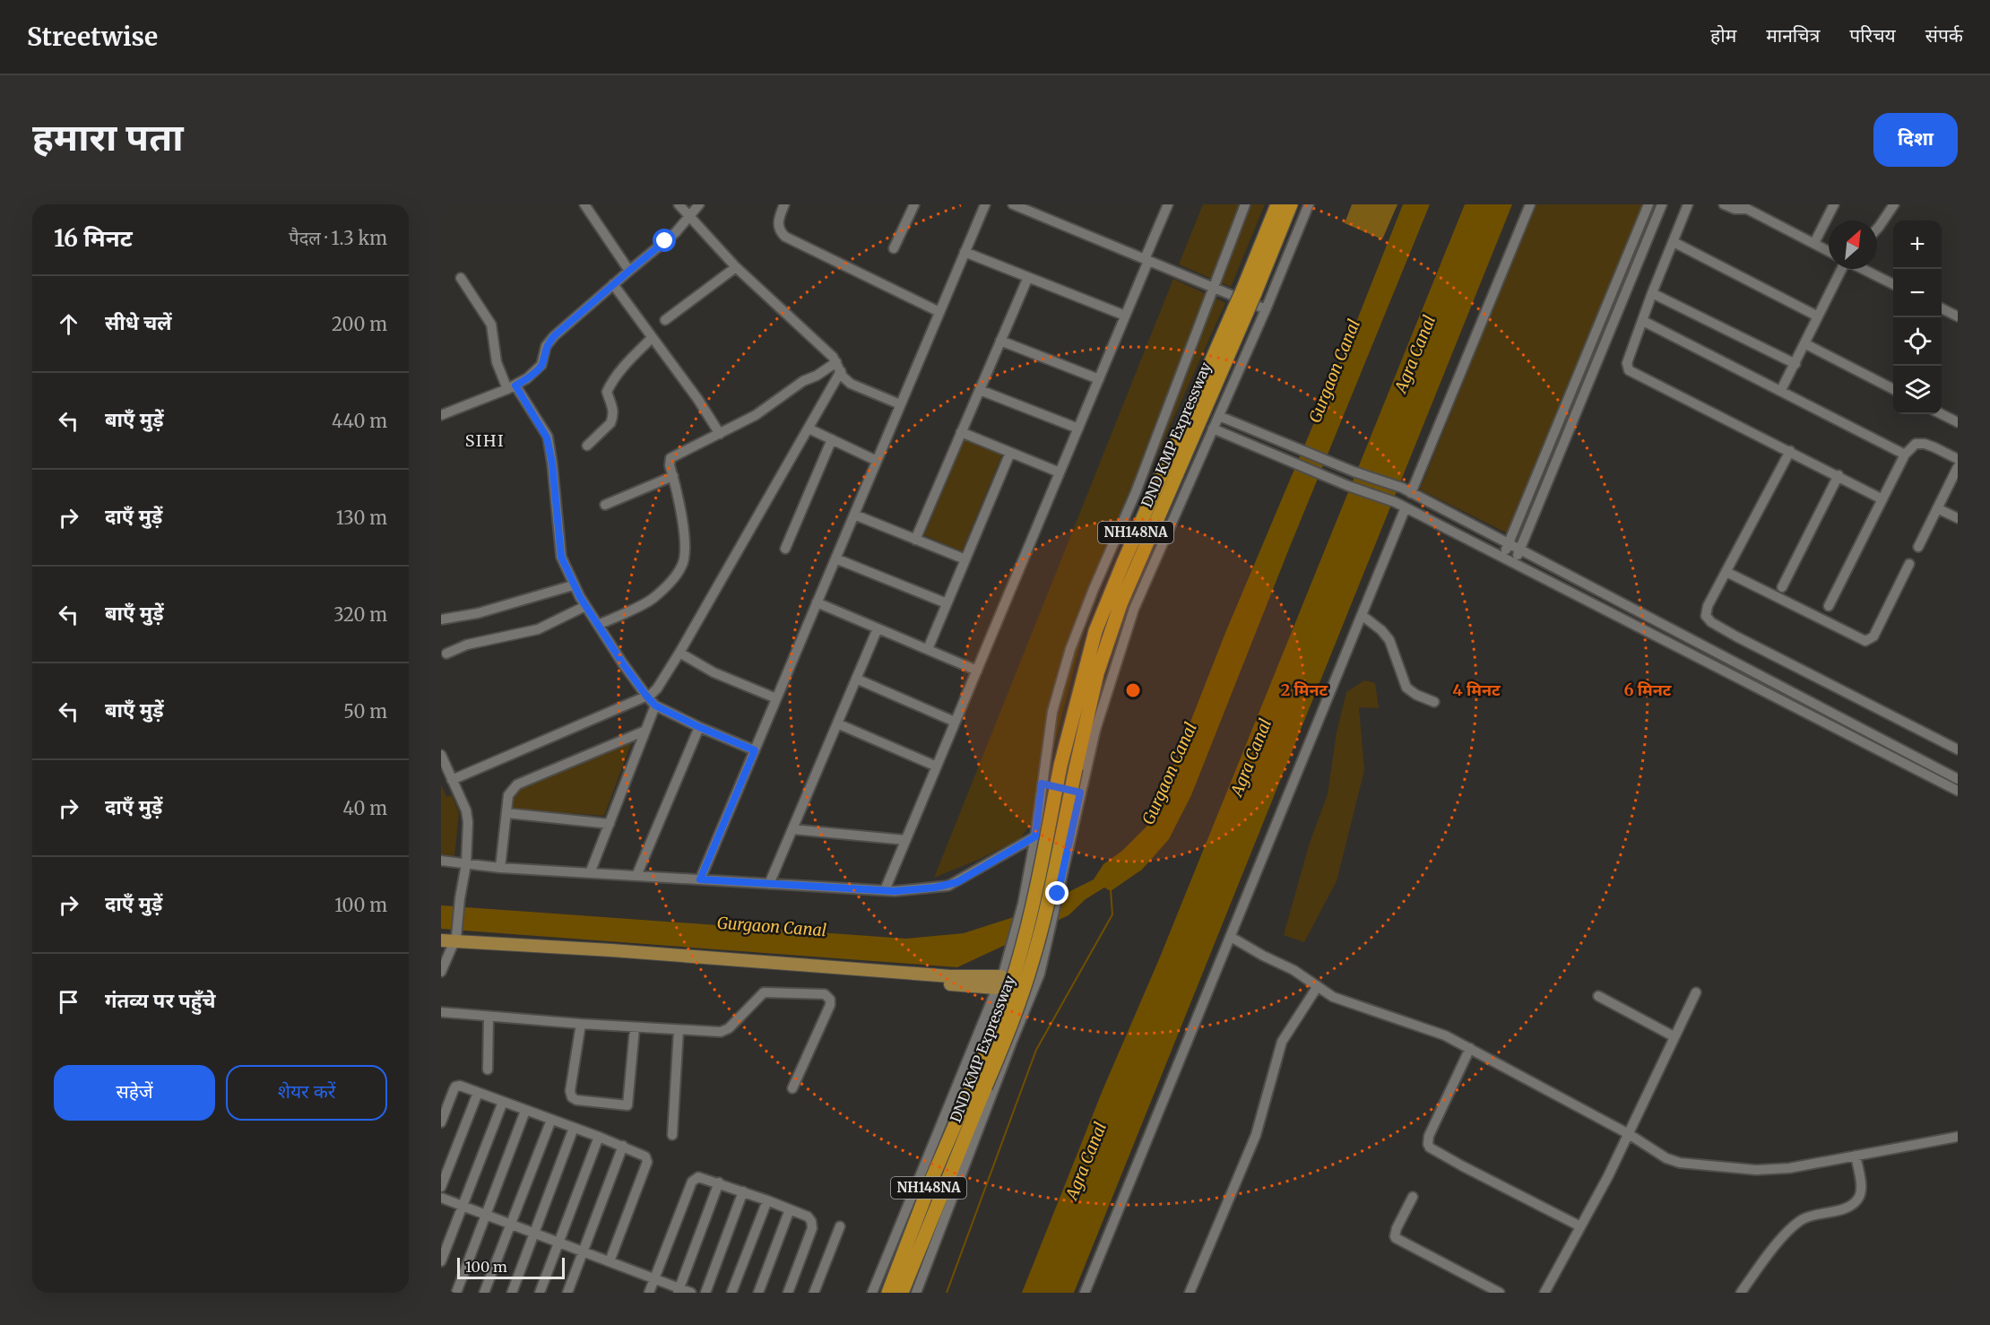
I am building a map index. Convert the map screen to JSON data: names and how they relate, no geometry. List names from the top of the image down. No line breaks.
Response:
{"streets":{"highway":["DND KMP Expressway","NH148NA"]},"districts":["SIHI"],"water":["Agra Canal","Gurgaon Canal"],"scale_bar":"100 m","north":"top right","page":{"header":"Streetwise","nav":["होम","मानचित्र","परिचय","संपर्क"],"buttons":["दिशा",["सहेजें","शेयर करें"]],"title":"हमारा पता","heading":["16 मिनट","पैदल · 1.3 km"],"map_buttons":["+","−"],"list":[["सीधे चलें","200 m"],["बाएँ मुड़ें","440 m"],["दाएँ मुड़ें","130 m"],["बाएँ मुड़ें","320 m"],["बाएँ मुड़ें","50 m"],["दाएँ मुड़ें","40 m"],["दाएँ मुड़ें","100 m"],"गंतव्य पर पहुँचे"],"scale":"100 m"},"rings":["2 मिनट","4 मिनट","6 मिनट"]}
